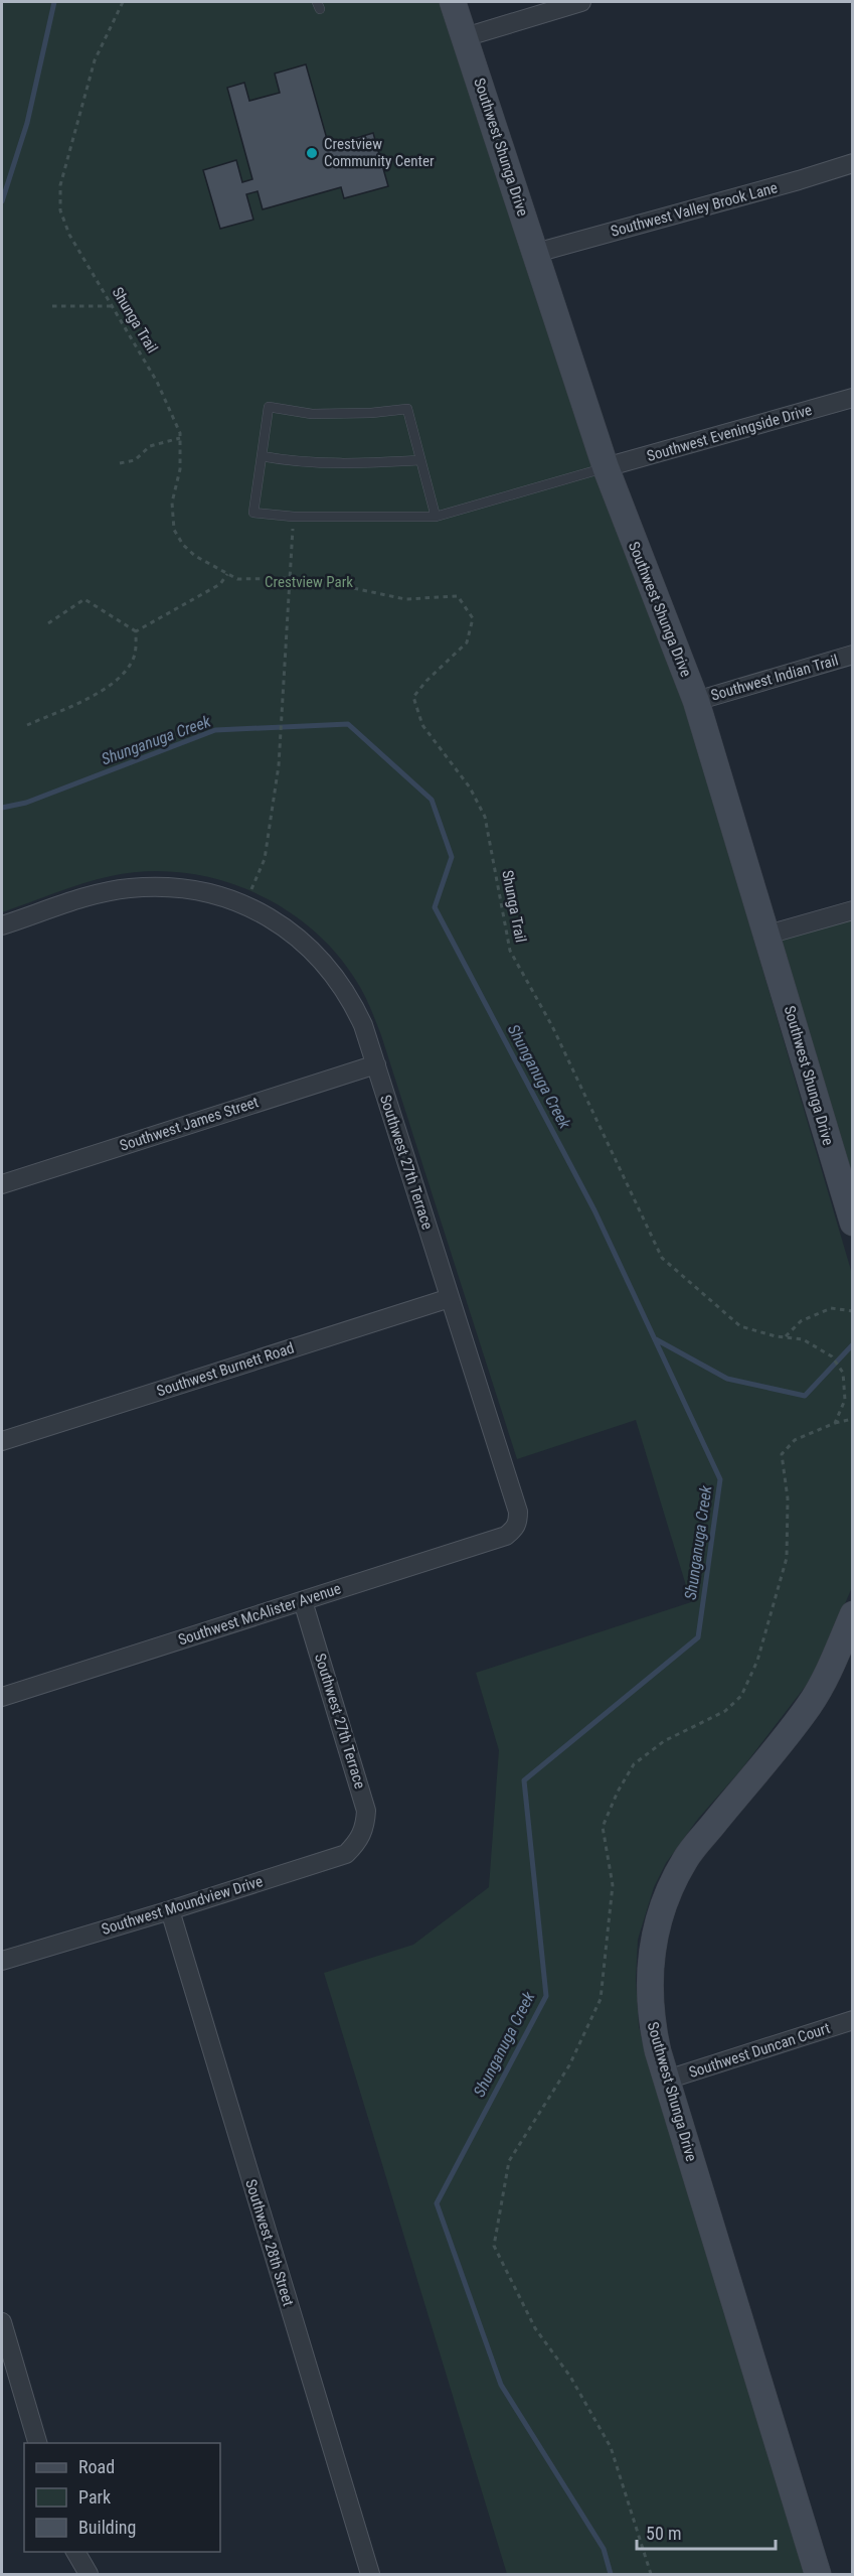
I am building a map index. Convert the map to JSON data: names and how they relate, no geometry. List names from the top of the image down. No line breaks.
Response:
{"streets":{"street":["Southwest Shunga Drive","Southwest Valley Brook Lane","Southwest Eveningside Drive","Southwest Indian Trail","Southwest James Street","Southwest 27th Terrace","Southwest Burnett Road","Southwest McAlister Avenue","Southwest Moundview Drive","Southwest Duncan Court","Southwest 28th Street"],"path":["Shunga Trail"]},"crossings":[["Southwest Shunga Drive","Southwest Valley Brook Lane"],["Southwest Shunga Drive","Southwest Eveningside Drive"],["Southwest Shunga Drive","Southwest Indian Trail"],["Southwest Shunga Drive","Southwest Duncan Court"],["Southwest James Street","Southwest 27th Terrace"],["Southwest 27th Terrace","Southwest Burnett Road"],["Southwest 27th Terrace","Southwest McAlister Avenue"],["Southwest 27th Terrace","Southwest Moundview Drive"],["Southwest Moundview Drive","Southwest 28th Street"]],"water":["Shunganuga Creek"],"parks":["Crestview Park"],"places":["Crestview Community Center"],"legend":["Road","Park","Building"],"scale_bar":"50 m"}
